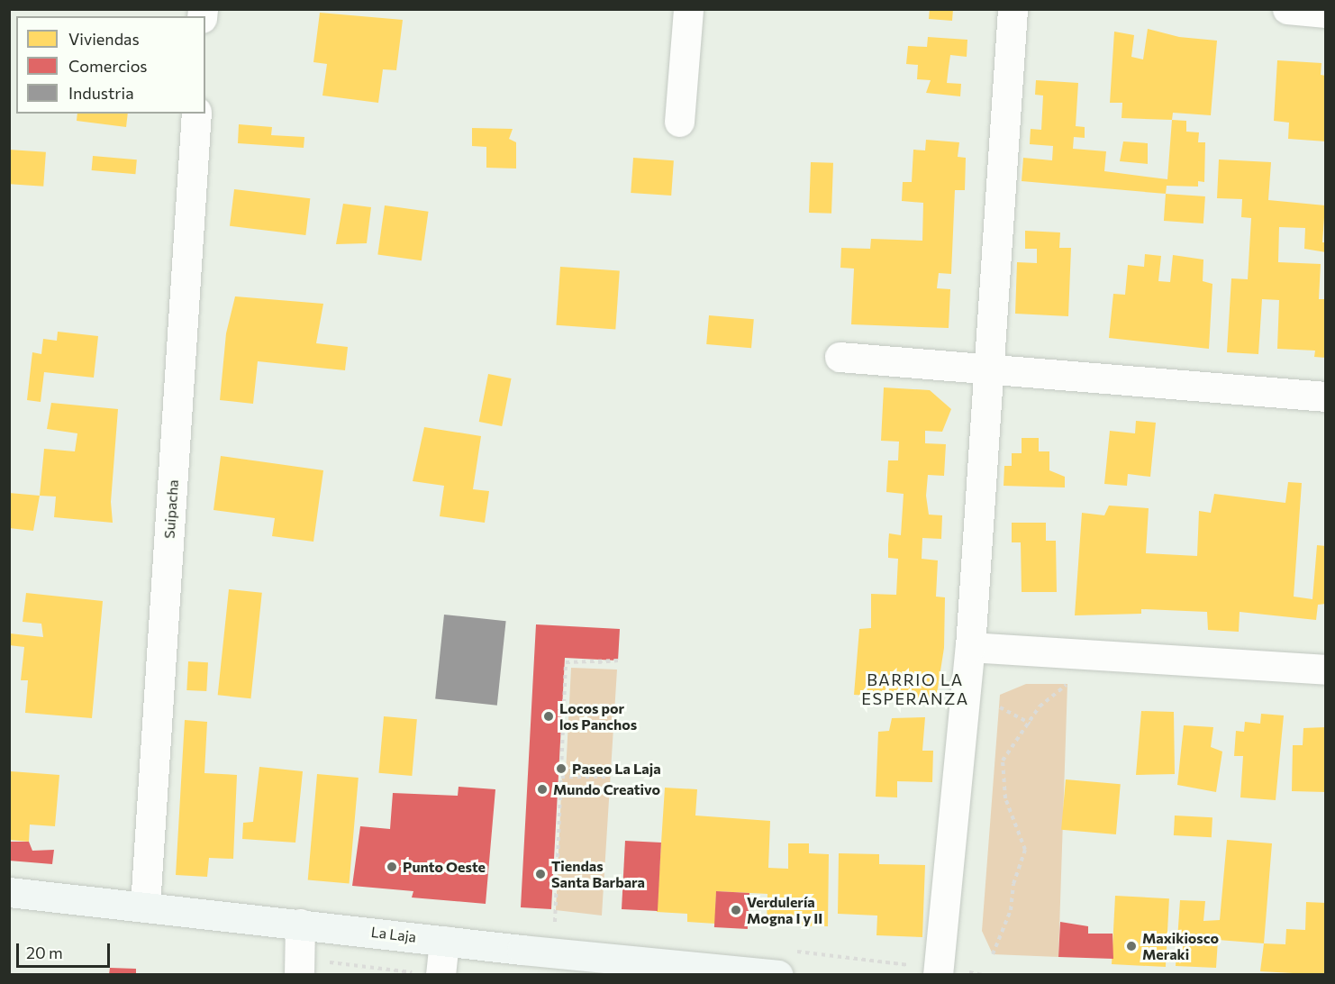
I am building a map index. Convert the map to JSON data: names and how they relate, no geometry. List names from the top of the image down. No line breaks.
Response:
{"streets":{"main road":["La Laja"],"street":["Suipacha"]},"crossings":[["Suipacha","La Laja"]],"districts":["BARRIO LA ESPERANZA"],"places":["Locos por los Panchos","Paseo La Laja","Mundo Creativo","Punto Oeste","Tiendas Santa Barbara","Verdulería Mogna I y II","Maxikiosco Meraki"],"legend":["Viviendas","Comercios","Industria"],"scale_bar":"20 m"}
